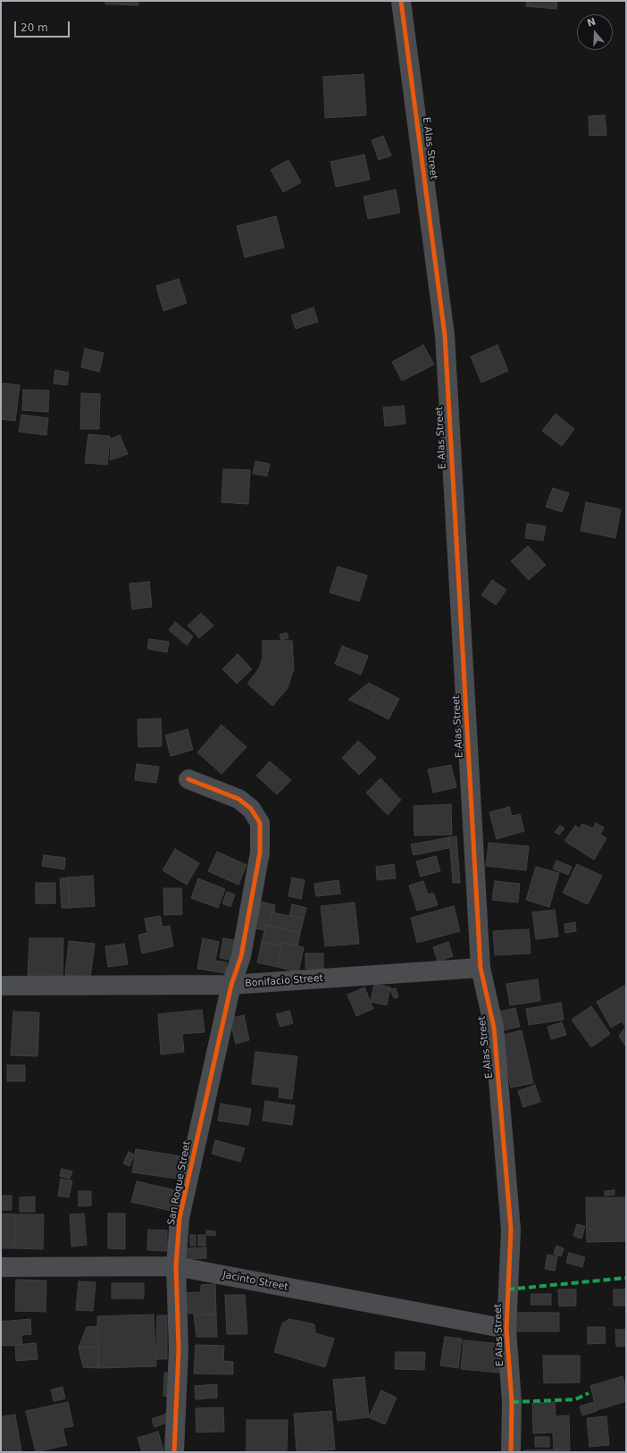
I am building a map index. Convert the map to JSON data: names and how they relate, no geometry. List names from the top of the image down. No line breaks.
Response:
{"streets":{"street":["E Alas Street","Bonifacio Street","San Roque Street","Jacinto Street"]},"crossings":[["E Alas Street","Bonifacio Street"],["E Alas Street","Jacinto Street"],["Bonifacio Street","San Roque Street"],["San Roque Street","Jacinto Street"]],"scale_bar":"20 m","north":"top"}
